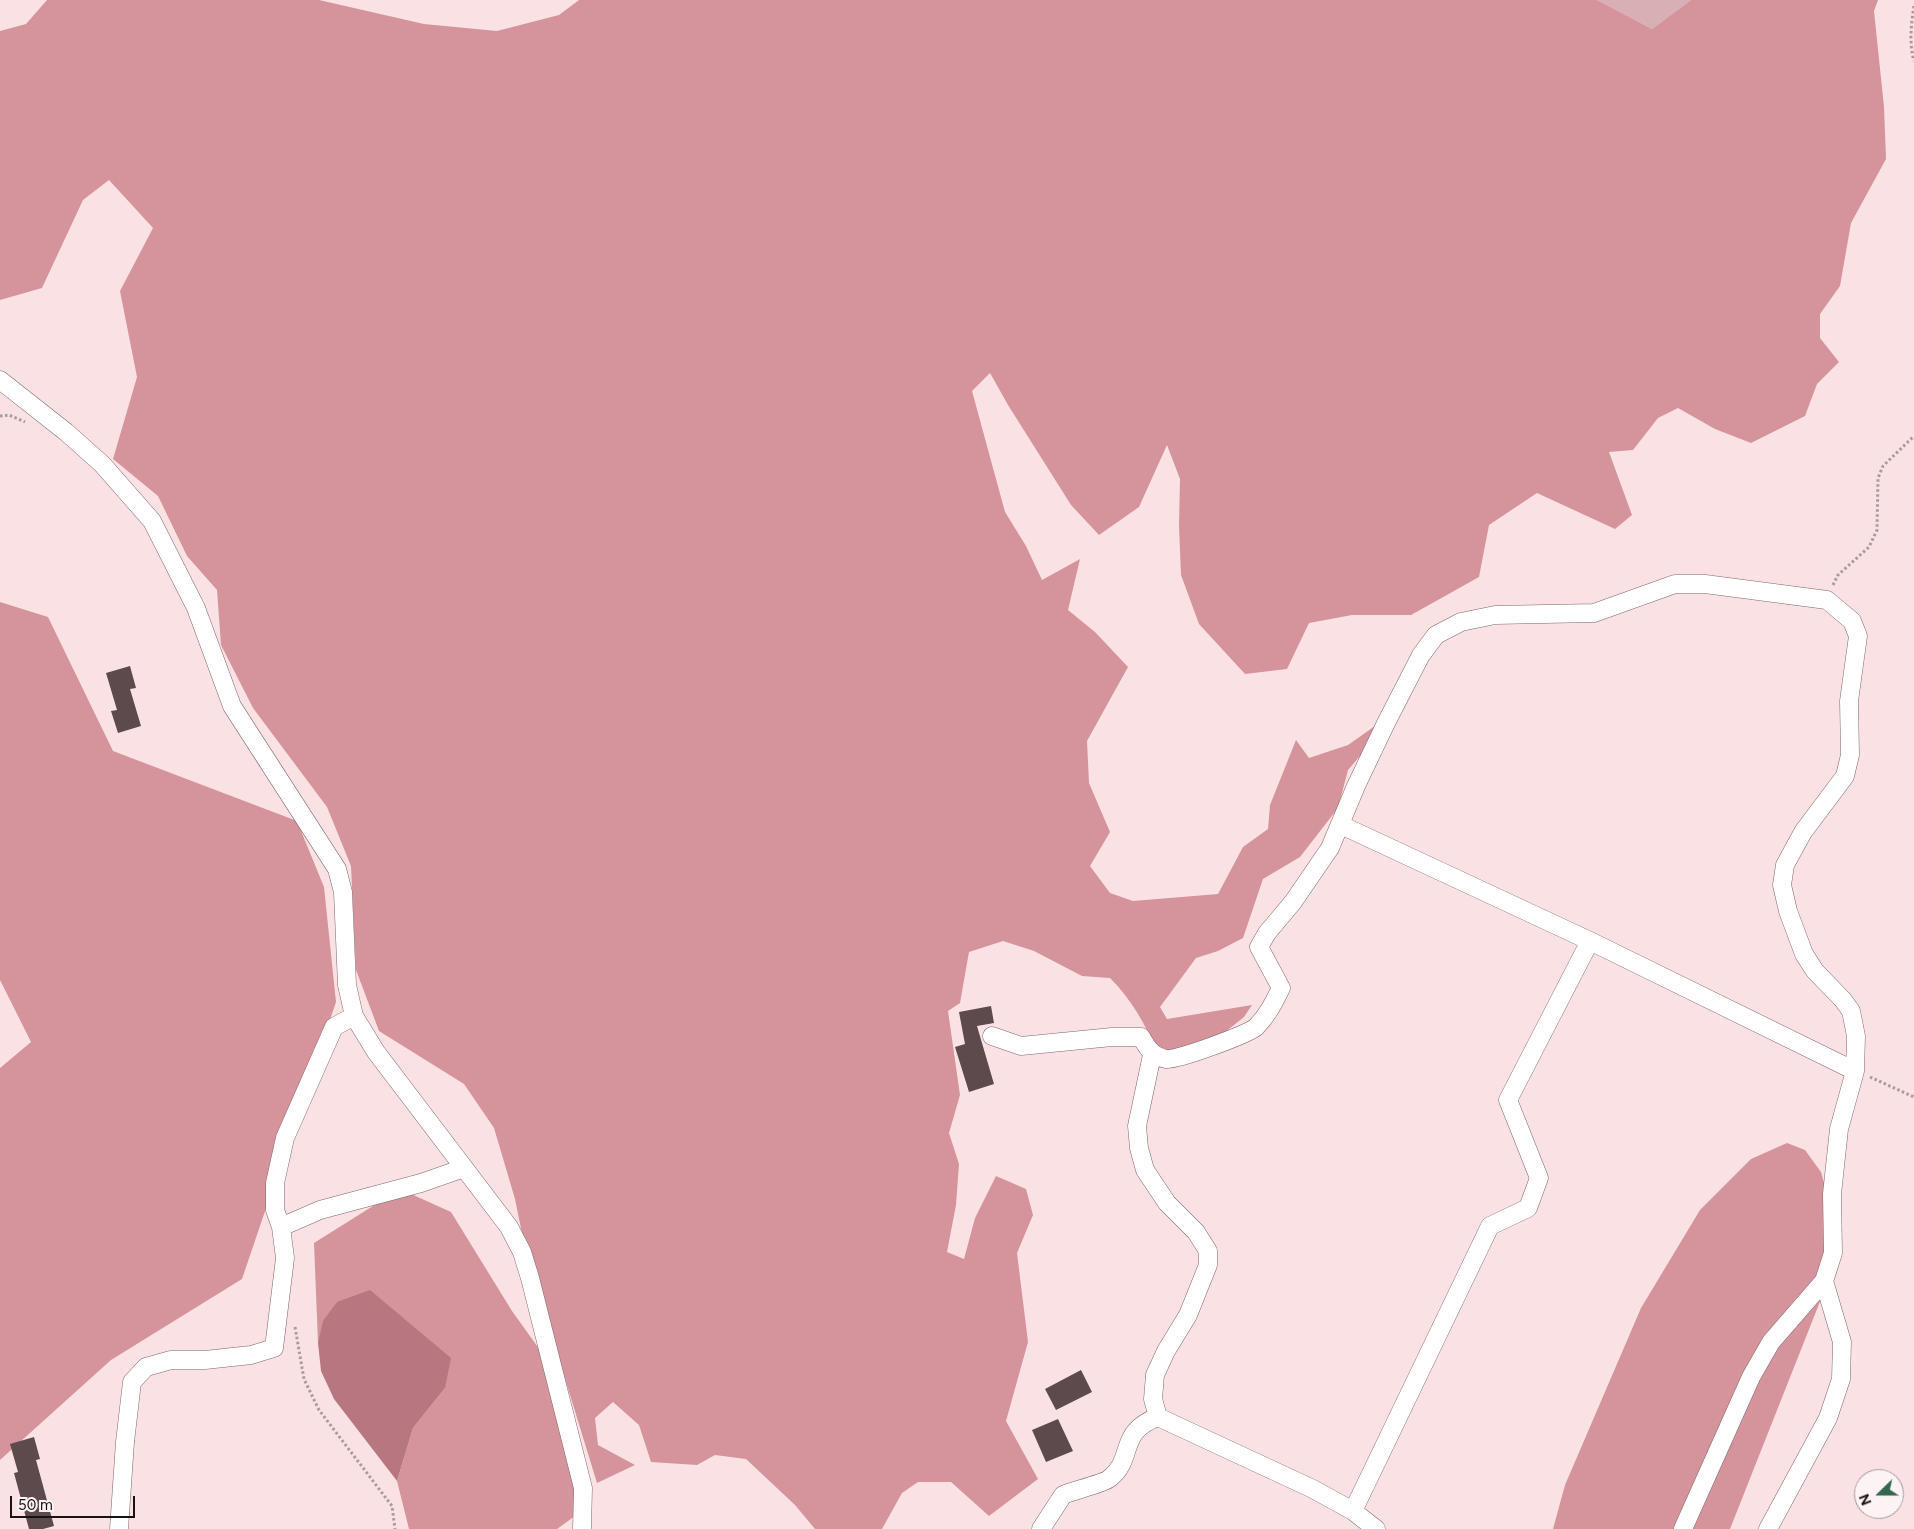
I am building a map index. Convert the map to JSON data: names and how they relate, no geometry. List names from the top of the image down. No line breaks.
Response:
{"scale_bar":"50 m","north":"left"}
